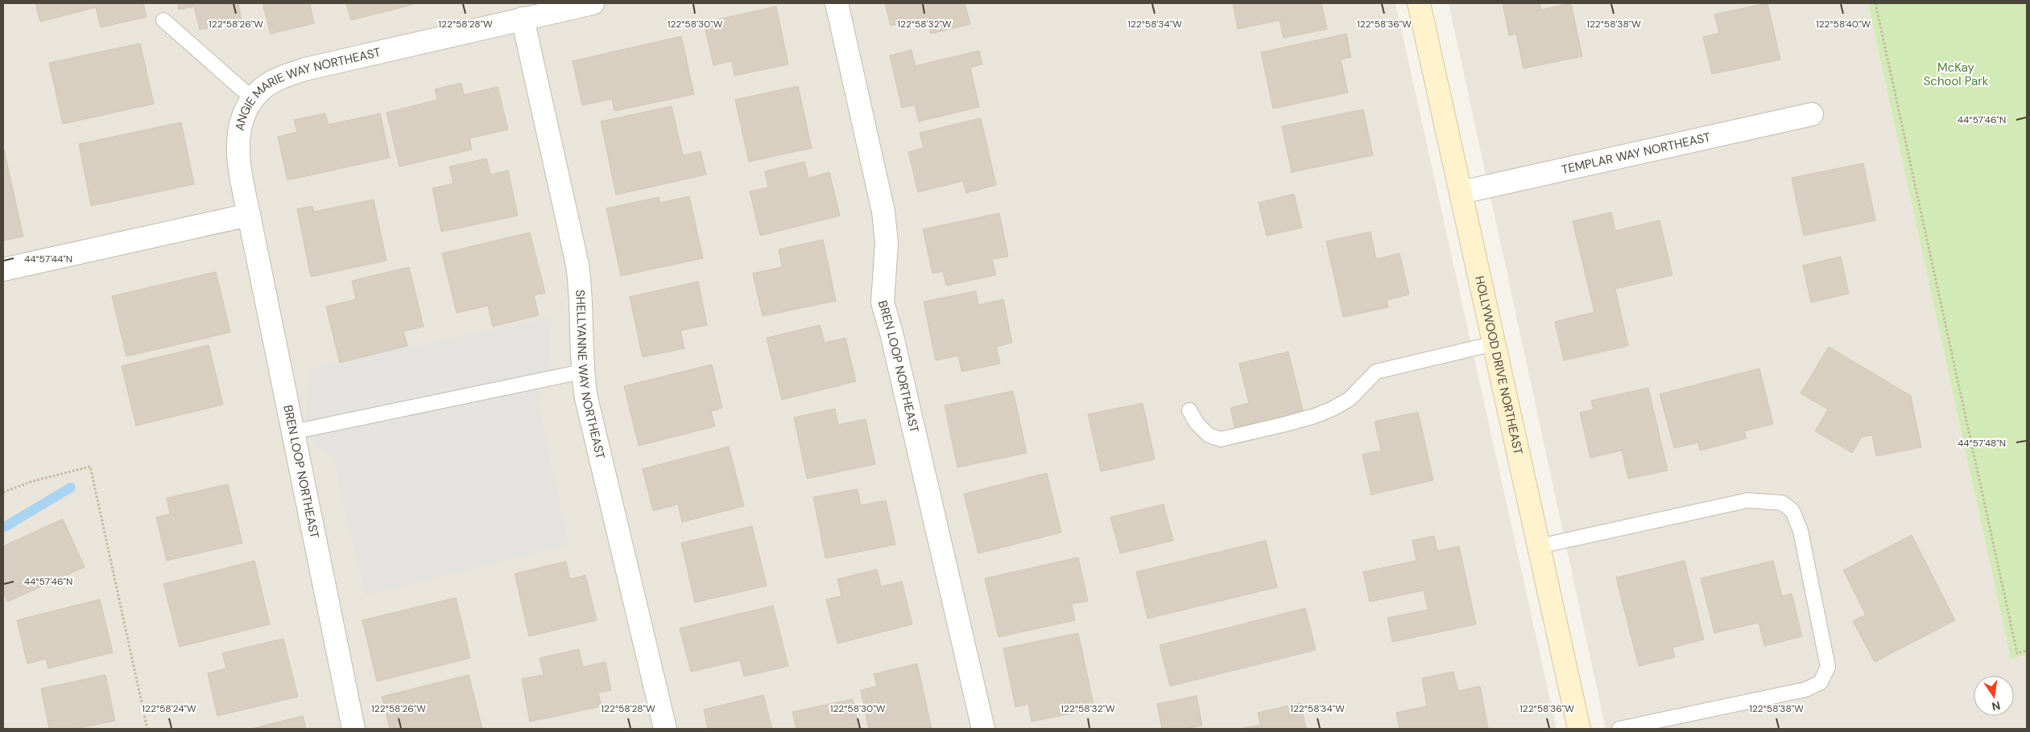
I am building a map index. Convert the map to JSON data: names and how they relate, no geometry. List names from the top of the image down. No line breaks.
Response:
{"streets":{"street":["ANGIE MARIE WAY NORTHEAST","TEMPLAR WAY NORTHEAST","HOLLYWOOD DRIVE NORTHEAST","BREN LOOP NORTHEAST","SHELLYANNE WAY NORTHEAST"]},"crossings":[["ANGIE MARIE WAY NORTHEAST","BREN LOOP NORTHEAST"],["ANGIE MARIE WAY NORTHEAST","SHELLYANNE WAY NORTHEAST"],["TEMPLAR WAY NORTHEAST","HOLLYWOOD DRIVE NORTHEAST"]],"parks":["McKay School Park"],"north":"bottom","coordinates":["122°58'26\"W","122°58'28\"W","122°58'30\"W","122°58'32\"W","122°58'34\"W","122°58'36\"W","122°58'38\"W","122°58'40\"W","44°57'46\"N","44°57'44\"N","44°57'48\"N","122°58'24\"W"]}
